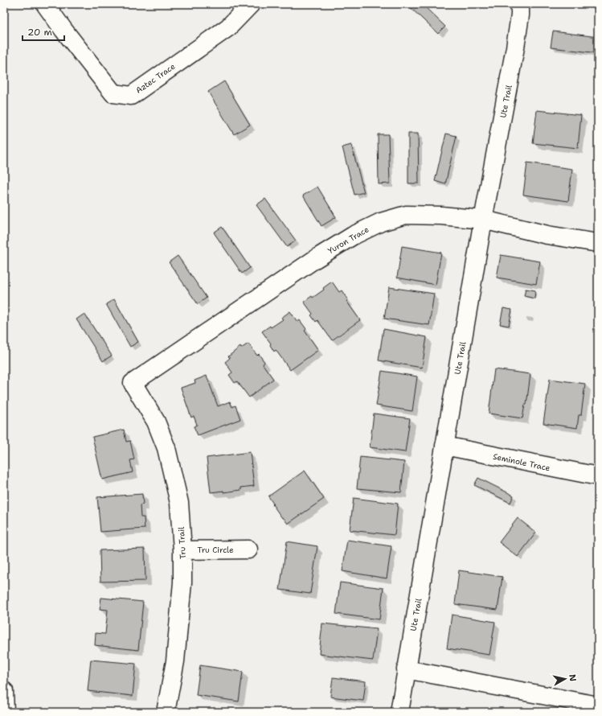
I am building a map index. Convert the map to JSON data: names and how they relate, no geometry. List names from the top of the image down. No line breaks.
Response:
{"streets":{"street":["Aztec Trace","Ute Trail","Yuron Trace","Seminole Trace","Tru Trail","Tru Circle"]},"crossings":[["Ute Trail","Yuron Trace"],["Ute Trail","Seminole Trace"],["Yuron Trace","Tru Trail"],["Tru Trail","Tru Circle"]],"scale_bar":"20 m","north":"right"}
